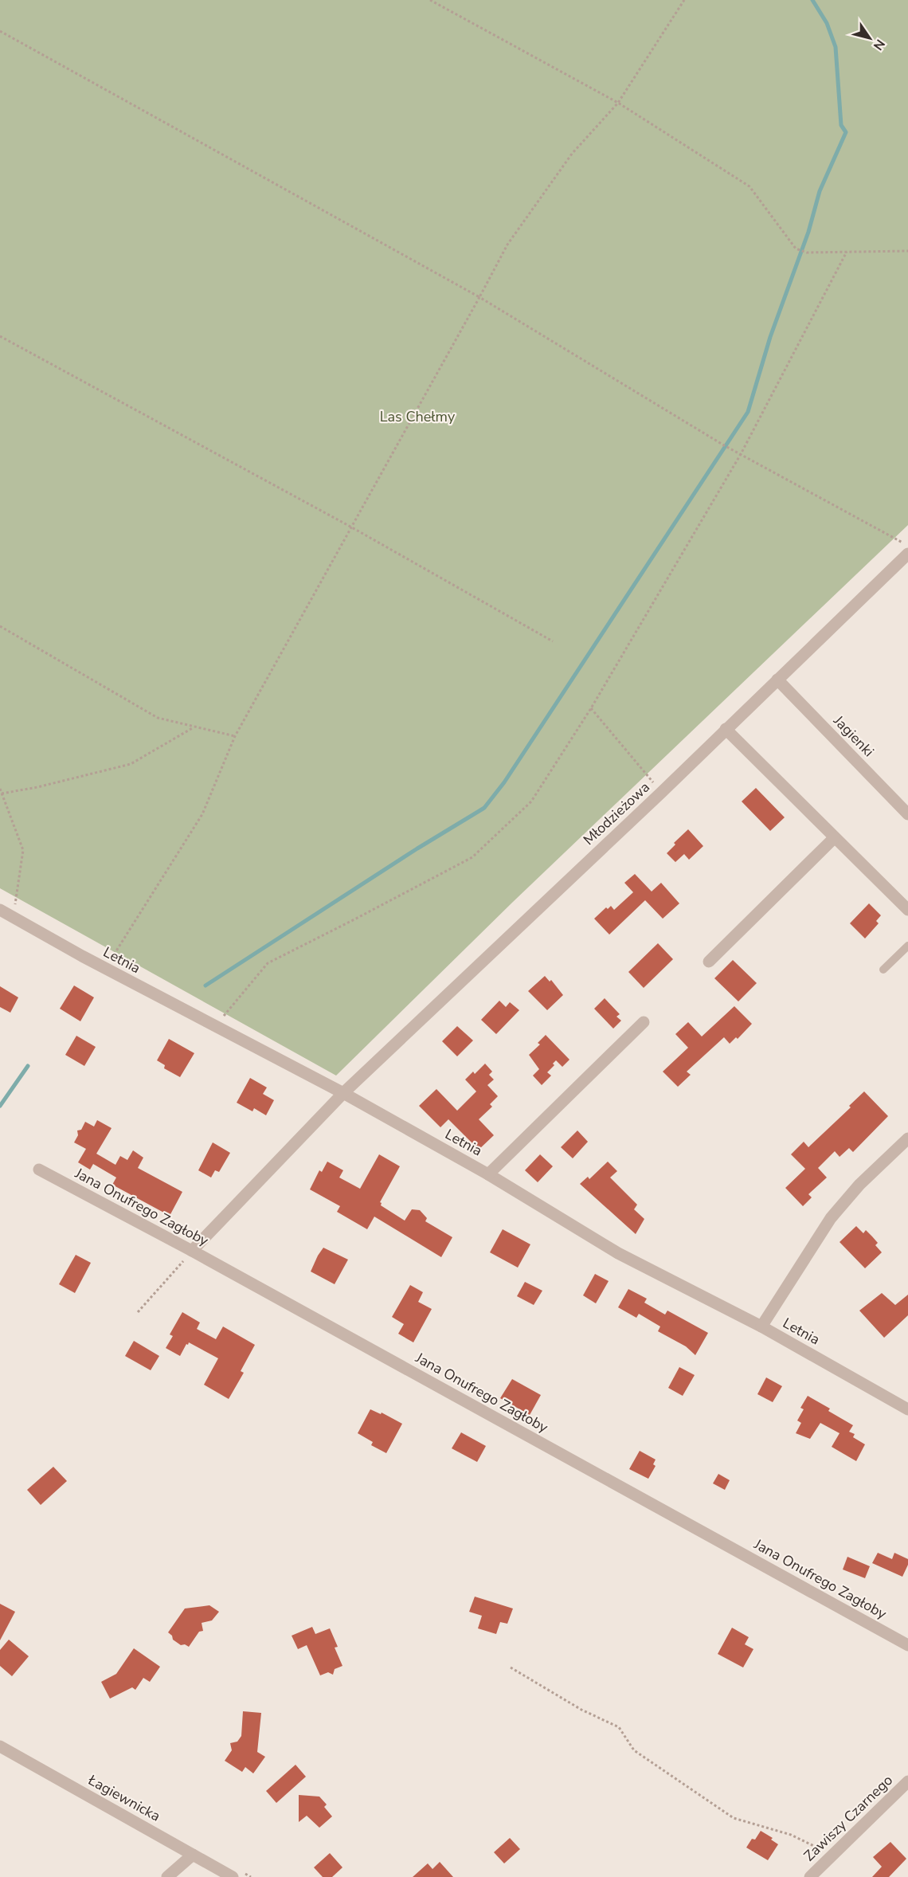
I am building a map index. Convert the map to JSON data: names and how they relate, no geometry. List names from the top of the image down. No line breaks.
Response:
{"streets":{"street":["Jagienki","Młodzieżowa","Letnia","Jana Onufrego Zagłoby","Łagiewnicka","Zawiszy Czarnego"]},"crossings":[["Jagienki","Młodzieżowa"],["Młodzieżowa","Letnia"],["Młodzieżowa","Jana Onufrego Zagłoby"]],"parks":["Las Chełmy"],"north":"bottom right"}
